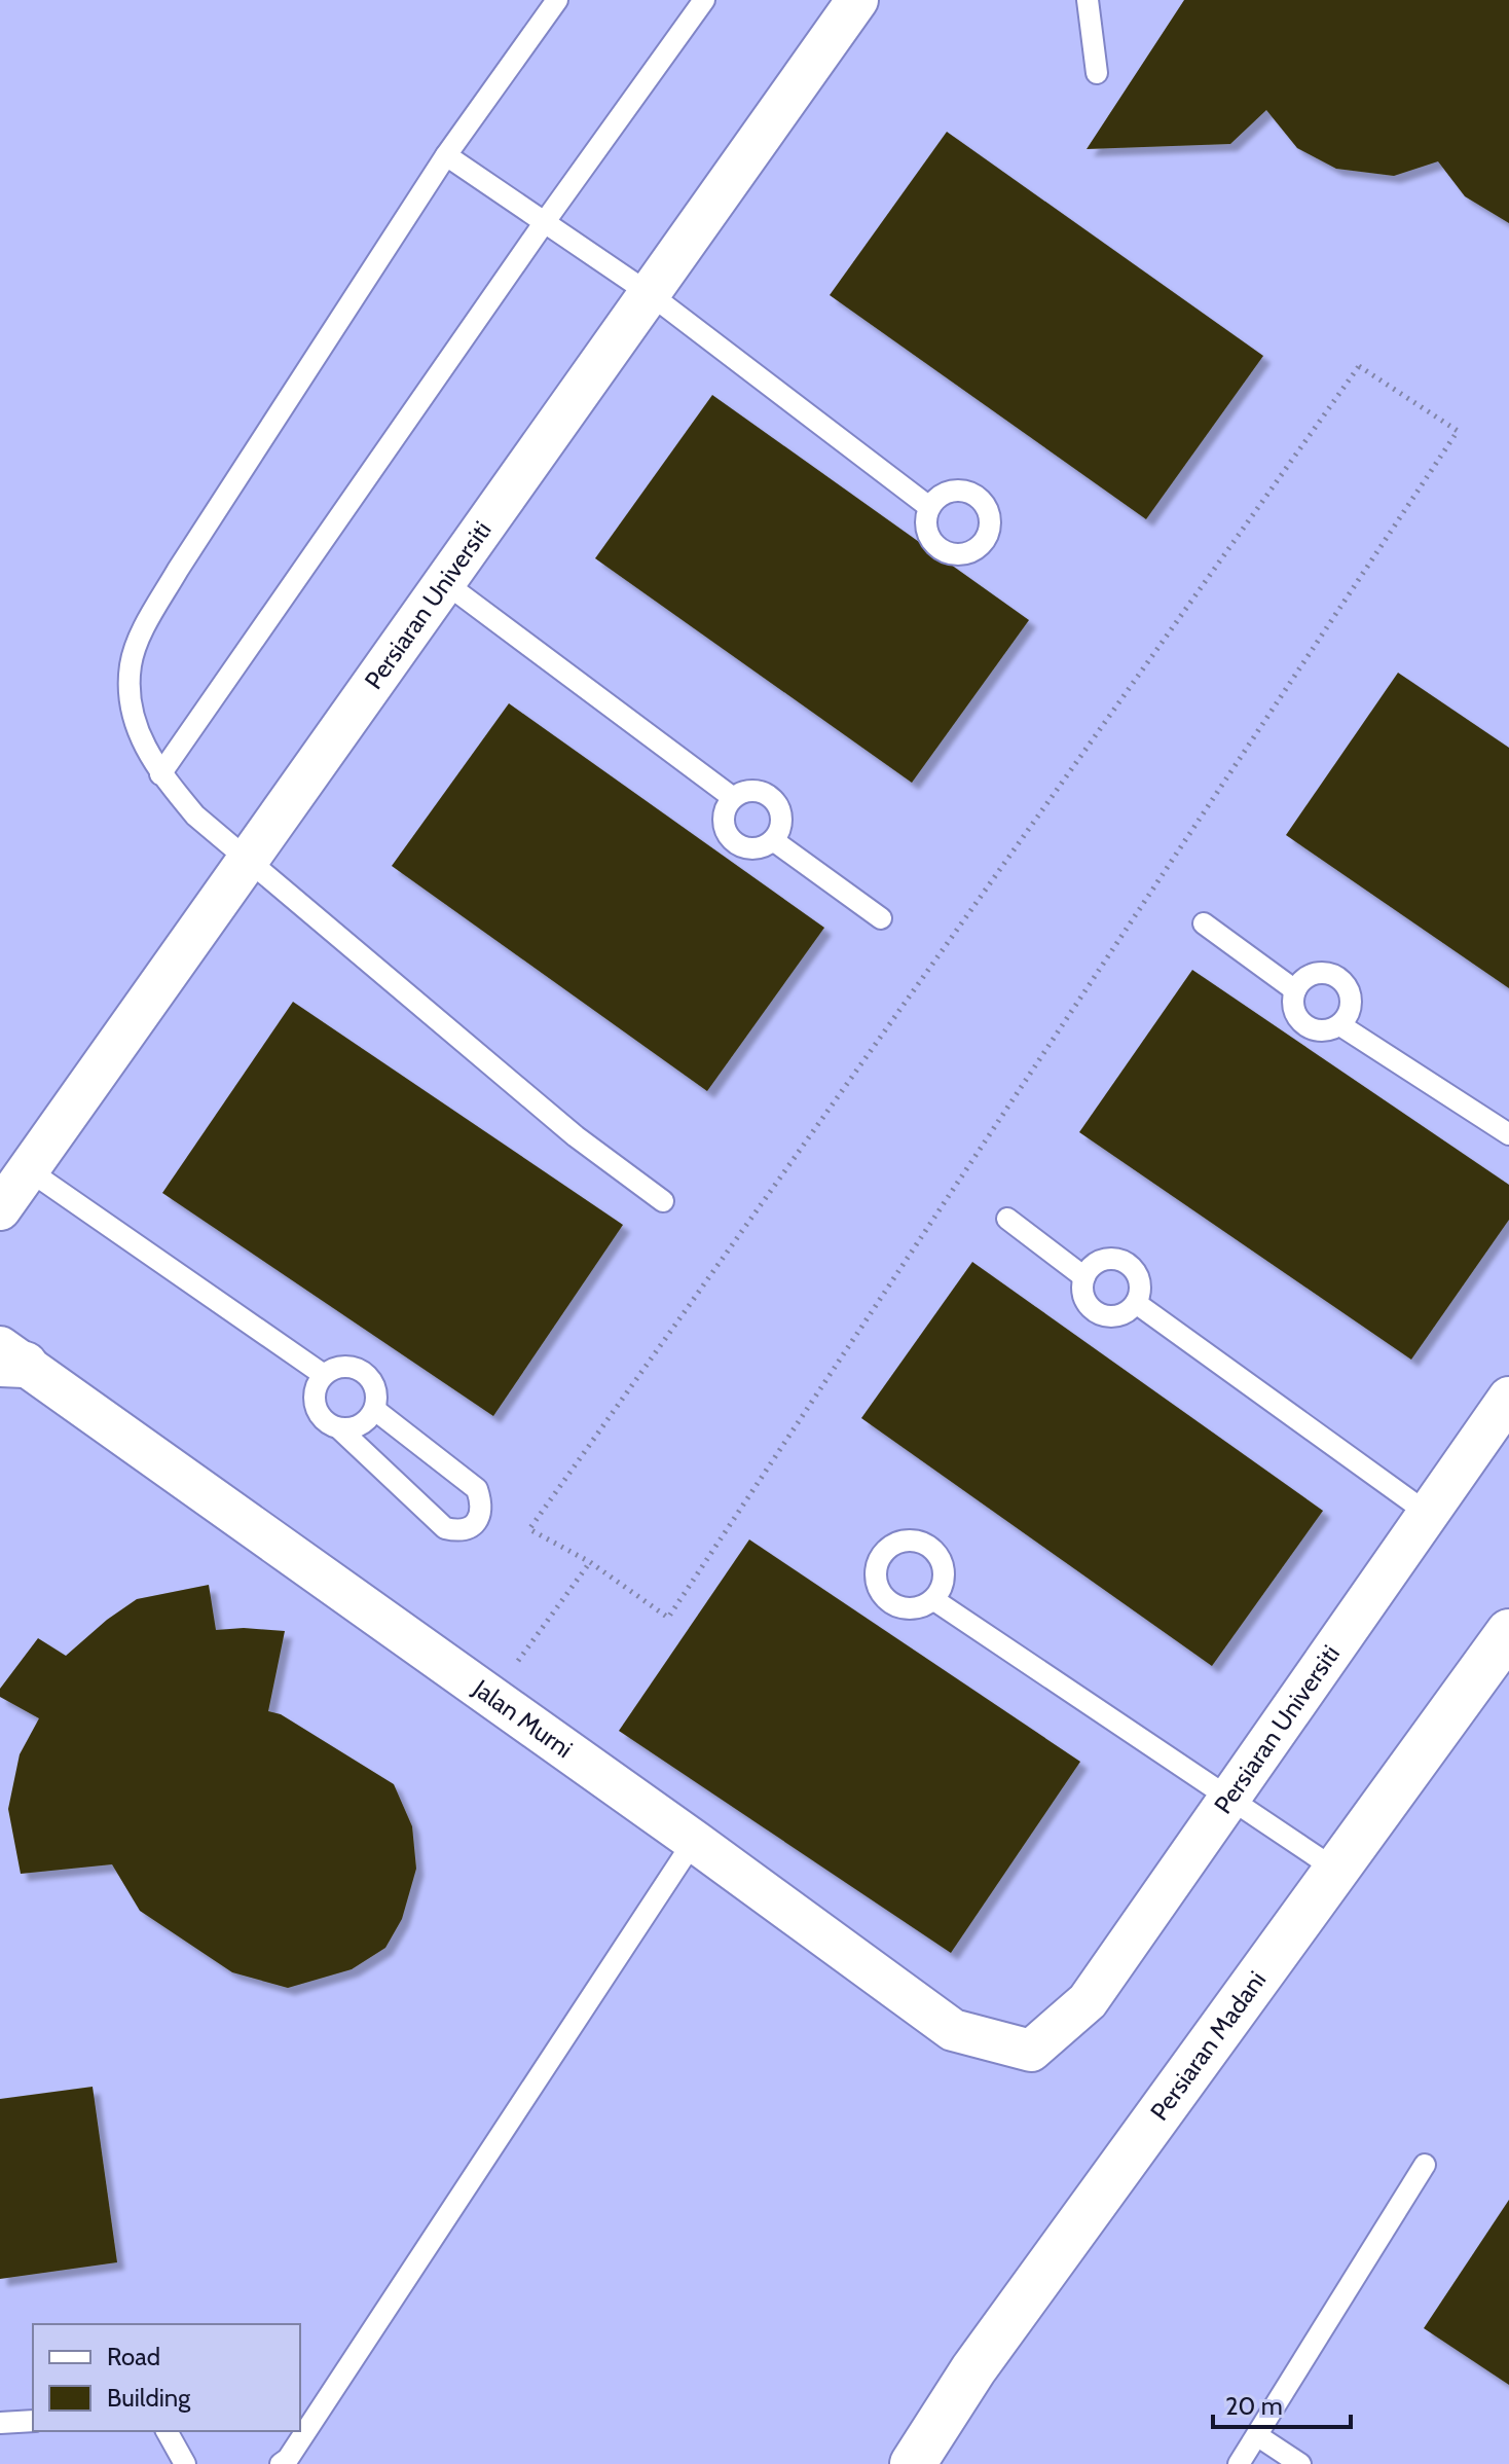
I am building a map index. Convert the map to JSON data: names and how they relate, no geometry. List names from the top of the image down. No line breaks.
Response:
{"streets":{"street":["Persiaran Universiti","Jalan Murni","Persiaran Madani"]},"crossings":[["Persiaran Universiti","Jalan Murni"]],"legend":["Road","Building"],"scale_bar":"20 m"}
